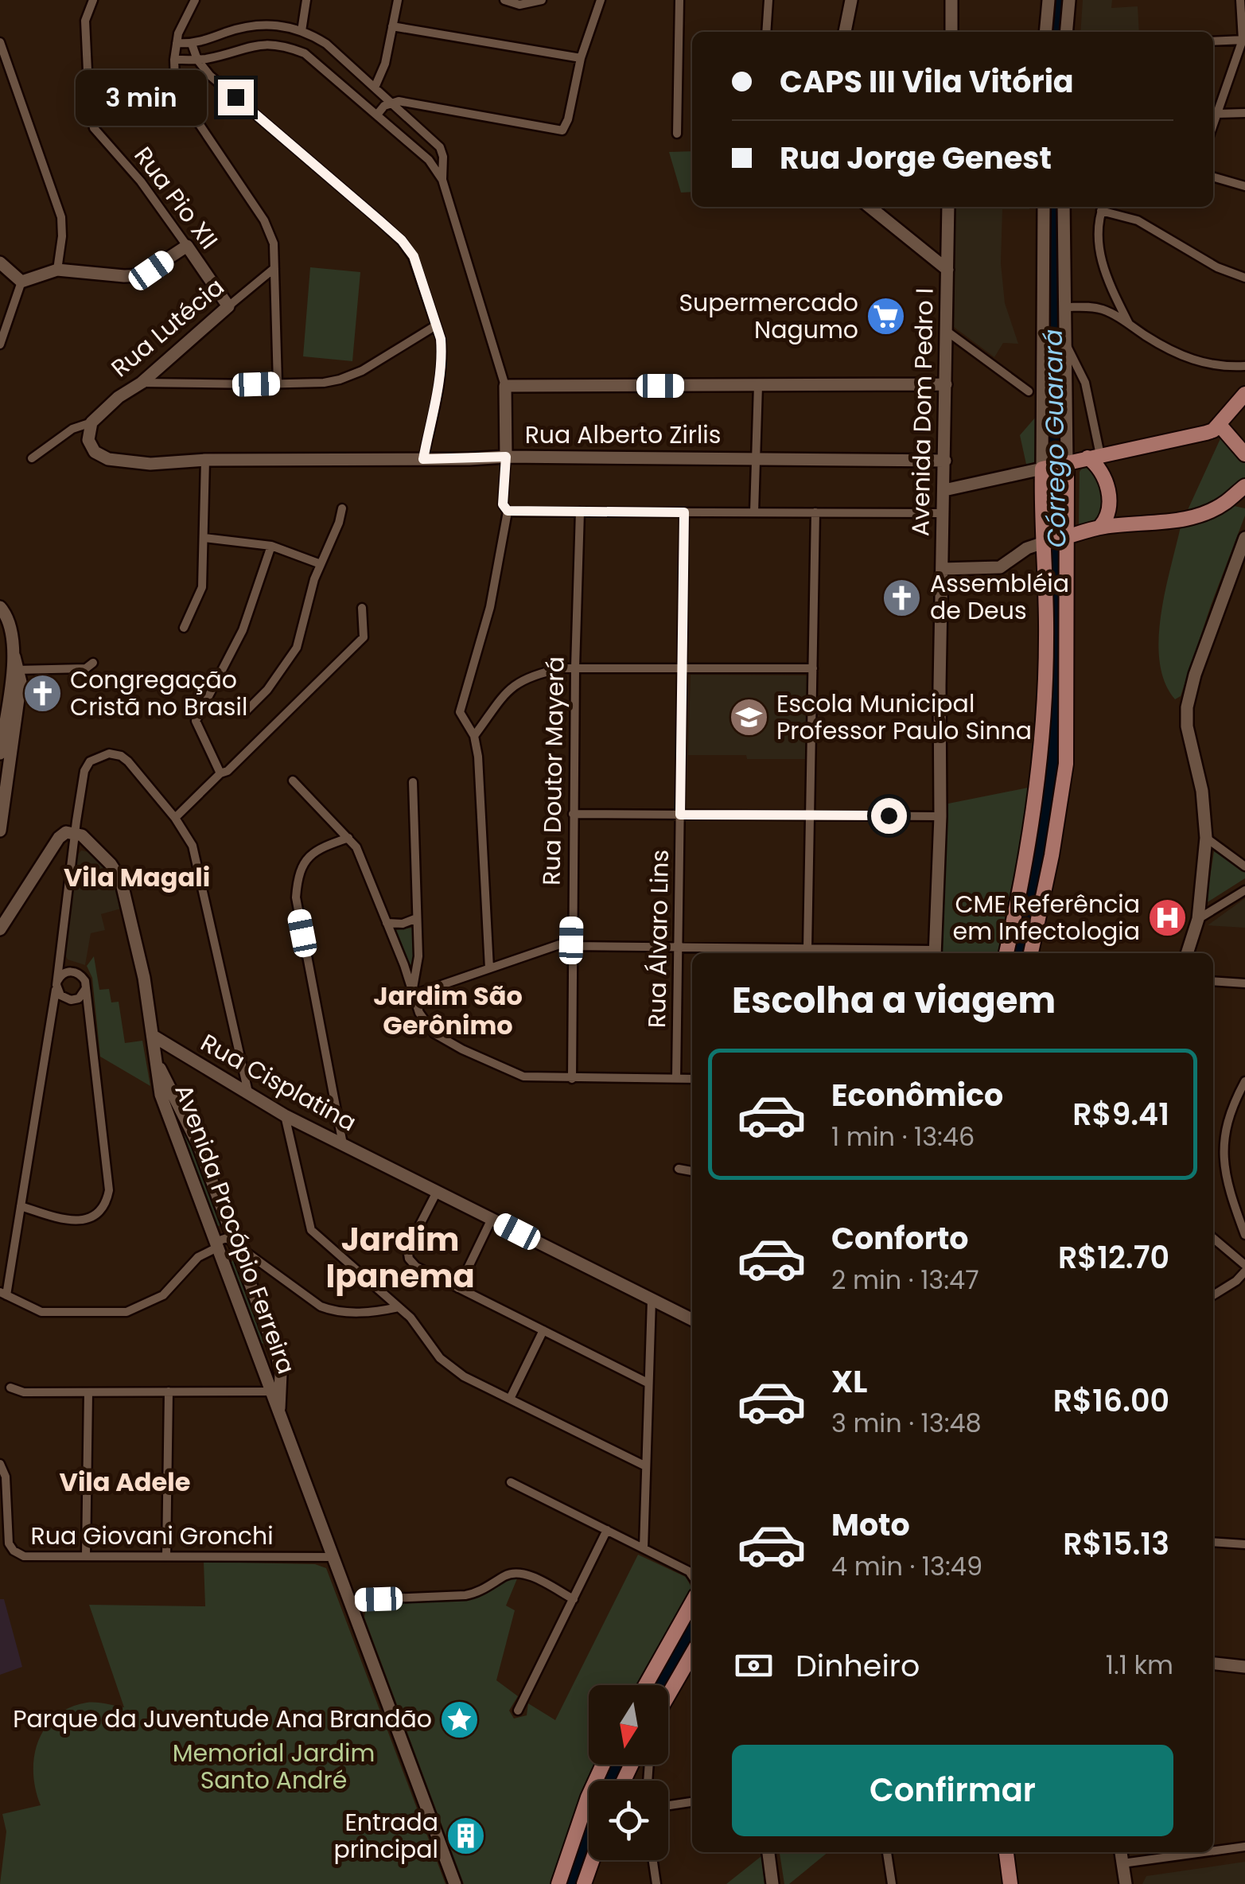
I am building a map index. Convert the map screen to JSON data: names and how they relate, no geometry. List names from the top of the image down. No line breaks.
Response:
{"streets":{"street":["Rua Pio XII","Rua Lutécia","Avenida Dom Pedro I","Rua Alberto Zirlis","Rua Doutor Mayerá","Rua Álvaro Lins","Rua Cisplatina","Avenida Procópio Ferreira","Rua Giovani Gronchi"]},"crossings":[["Rua Pio XII","Rua Lutécia"],["Rua Lutécia","Rua Alberto Zirlis"],["Avenida Dom Pedro I","Rua Alberto Zirlis"],["Rua Cisplatina","Avenida Procópio Ferreira"],["Avenida Procópio Ferreira","Rua Giovani Gronchi"]],"districts":["Vila Magali","Jardim São Gerônimo","Jardim Ipanema","Vila Adele"],"water":["Córrego Guarará"],"parks":["Memorial Jardim Santo André"],"places":{"supermarket":["Supermercado Nagumo"],"church":["Assembléia de Deus","Congregação Cristã no Brasil"],"school or university":["Escola Municipal Professor Paulo Sinna"],"hospital":["CME Referência em Infectologia"],"place":["Parque da Juventude Ana Brandão"],"building":["Entrada principal"]},"north":"bottom","page":{"banner":["CAPS III Vila Vitória","Rua Jorge Genest"],"bubble":"3 min","heading":"Escolha a viagem","list":[{"name":"Econômico","note":"1 min · 13:46","value":"R$9.41"},{"name":"Conforto","note":"2 min · 13:47","value":"R$12.70"},{"name":"XL","note":"3 min · 13:48","value":"R$16.00"},{"name":"Moto","note":"4 min · 13:49","value":"R$15.13"}],"pay":["Dinheiro","1.1 km"],"buttons":"Confirmar"}}
